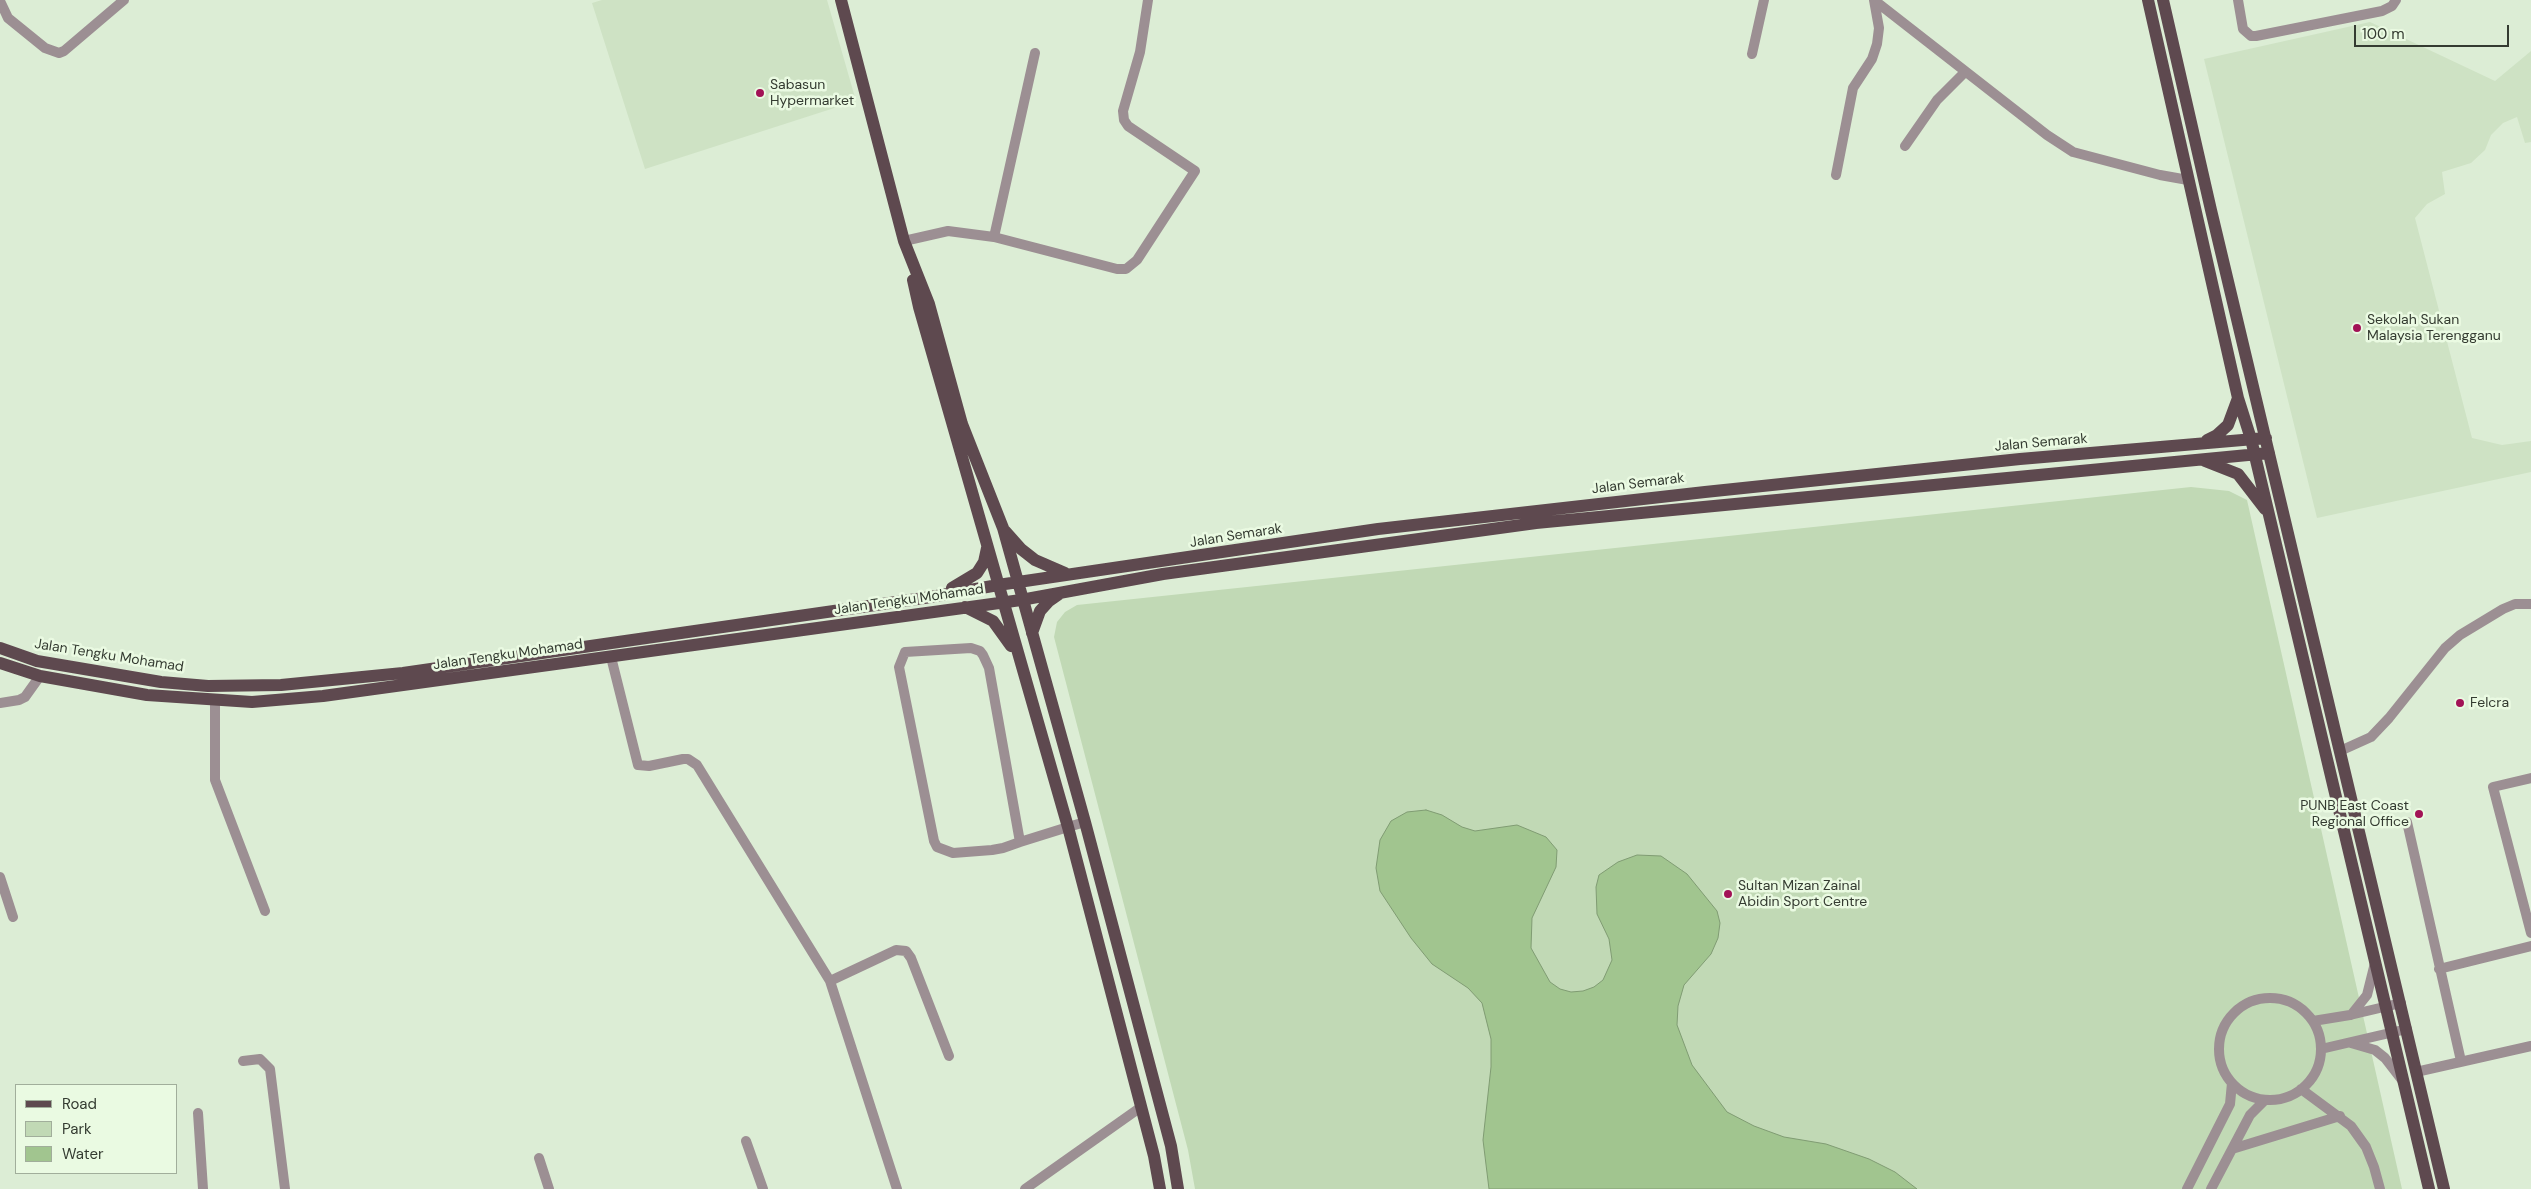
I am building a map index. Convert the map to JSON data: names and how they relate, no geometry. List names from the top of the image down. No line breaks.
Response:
{"streets":{"main road":["Jalan Semarak","Jalan Tengku Mohamad"]},"crossings":[["Jalan Semarak","Jalan Tengku Mohamad"]],"places":["Sabasun Hypermarket","Sekolah Sukan Malaysia Terengganu","Felcra","PUNB East Coast Regional Office","Sultan Mizan Zainal Abidin Sport Centre"],"legend":["Road","Park","Water"],"scale_bar":"100 m"}
